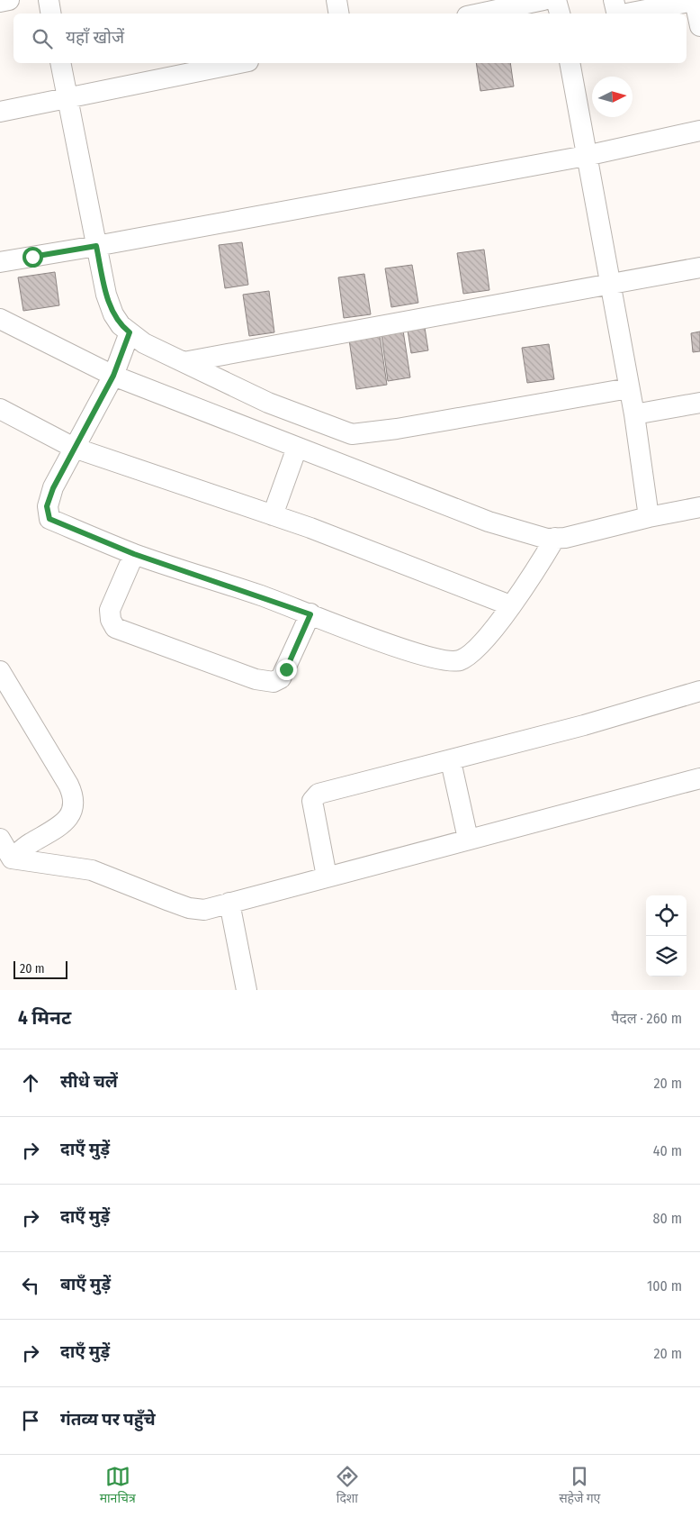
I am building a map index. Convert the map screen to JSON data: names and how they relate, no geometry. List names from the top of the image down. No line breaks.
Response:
{"scale_bar":"20 m","north":"right","page":{"search":"यहाँ खोजें","scale":"20 m","heading":["4 मिनट","पैदल · 260 m"],"list":[["सीधे चलें","20 m"],["दाएँ मुड़ें","40 m"],["दाएँ मुड़ें","80 m"],["बाएँ मुड़ें","100 m"],["दाएँ मुड़ें","20 m"],"गंतव्य पर पहुँचे"],"nav":["मानचित्र","दिशा","सहेजे गए"]}}
